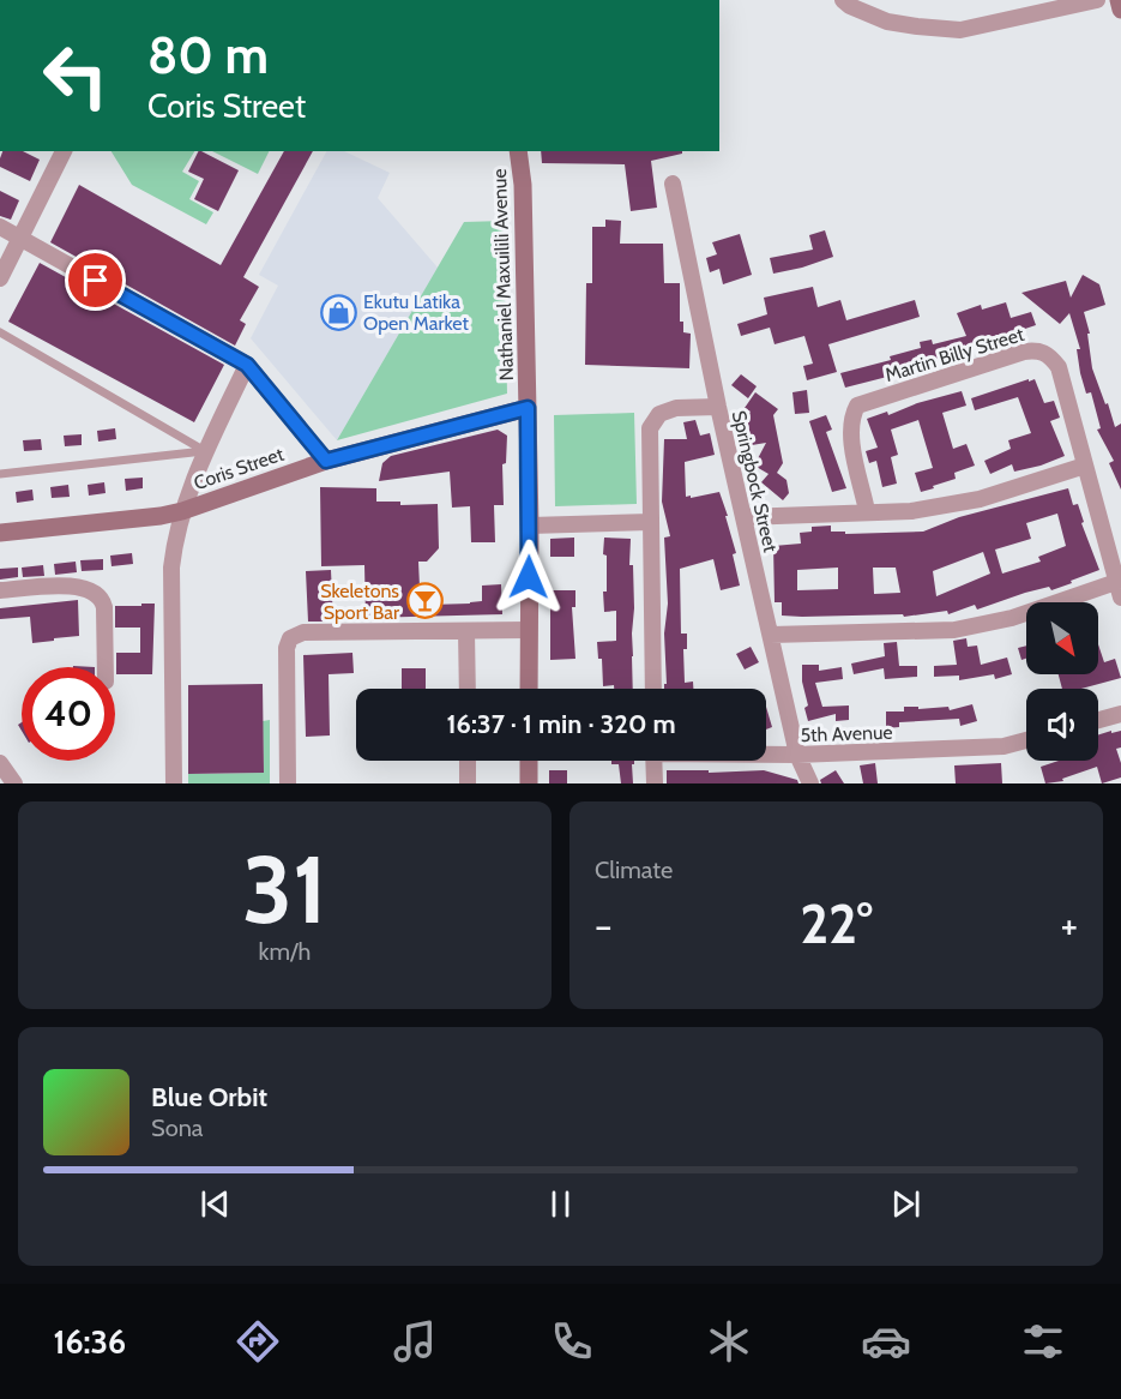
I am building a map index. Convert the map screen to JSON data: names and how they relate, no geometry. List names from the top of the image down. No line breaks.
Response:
{"streets":{"street":["Nathaniel Maxuilili Avenue","Martin Billy Street","Coris Street","Springbock Street","5th Avenue"]},"crossings":[["Nathaniel Maxuilili Avenue","Coris Street"],["Springbock Street","5th Avenue"]],"places":{"shop":["Ekutu Latika Open Market"],"bar":["Skeletons Sport Bar"]},"north":"bottom right","page":{"turn":["80 m","Coris Street"],"limit":"40","trip":"16:37 · 1 min · 320 m","tile":[["31","km/h"],"Climate"],"heat":["−","22°","+"],"song":["Blue Orbit","Sona"],"tabs":"16:36"}}
